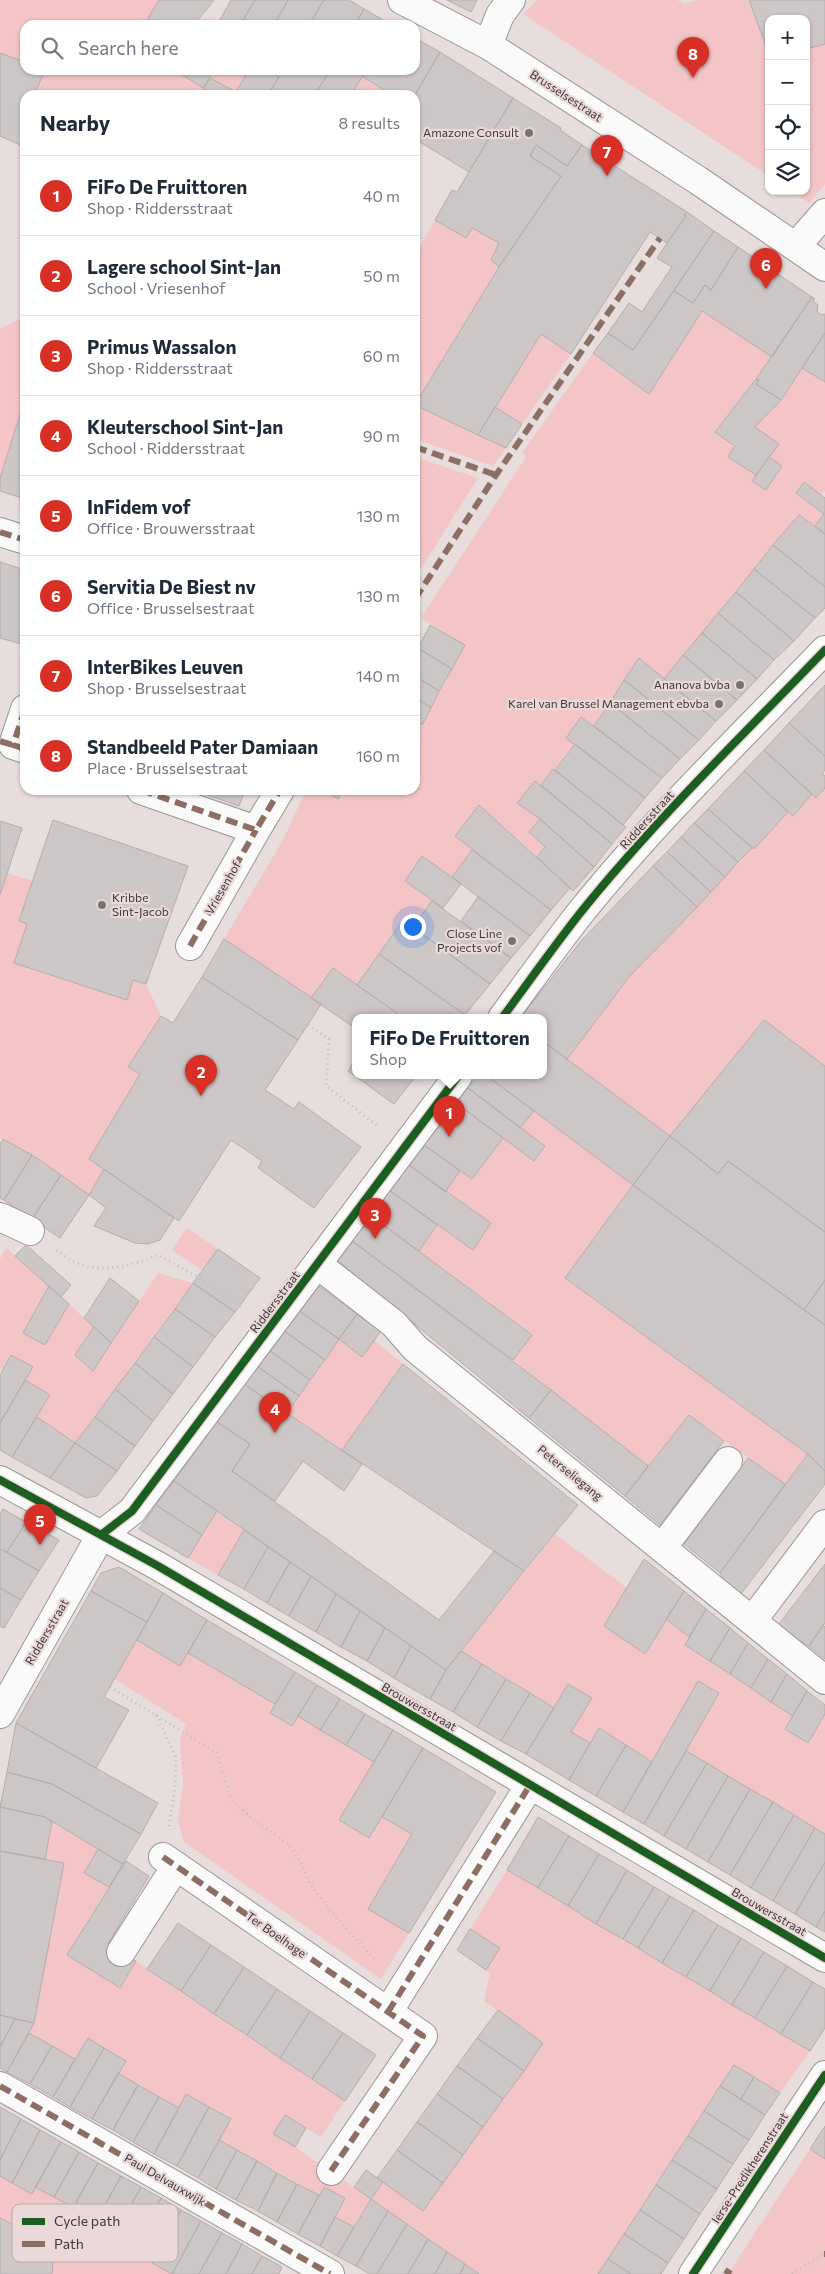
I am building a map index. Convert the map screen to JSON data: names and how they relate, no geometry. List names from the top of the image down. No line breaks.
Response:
{"streets":{"street":["Brusselsestraat","Riddersstraat","Vriesenhof","Peterseliegang","Brouwersstraat","Ter Boelhage","Ierse-Predikherenstraat","Paul Delvauxwijk"]},"crossings":[["Riddersstraat","Peterseliegang"],["Riddersstraat","Brouwersstraat"]],"places":["Amazone Consult","Ananova bvba","Karel van Brussel Management ebvba","Kribbe Sint-Jacob","Close Line Projects vof"],"legend":["Cycle path","Path"],"page":{"map_buttons":["+","−"],"search":"Search here","pins":["8","7","6","2","1","3","4","5"],"heading":["Nearby","8 results"],"list":[{"mark":"1","name":"FiFo De Fruittoren","note":"Shop · Riddersstraat","value":"40 m"},{"mark":"2","name":"Lagere school Sint-Jan","note":"School · Vriesenhof","value":"50 m"},{"mark":"3","name":"Primus Wassalon","note":"Shop · Riddersstraat","value":"60 m"},{"mark":"4","name":"Kleuterschool Sint-Jan","note":"School · Riddersstraat","value":"90 m"},{"mark":"5","name":"InFidem vof","note":"Office · Brouwersstraat","value":"130 m"},{"mark":"6","name":"Servitia De Biest nv","note":"Office · Brusselsestraat","value":"130 m"},{"mark":"7","name":"InterBikes Leuven","note":"Shop · Brusselsestraat","value":"140 m"},{"mark":"8","name":"Standbeeld Pater Damiaan","note":"Place · Brusselsestraat","value":"160 m"}],"popup":["FiFo De Fruittoren","Shop"]}}
